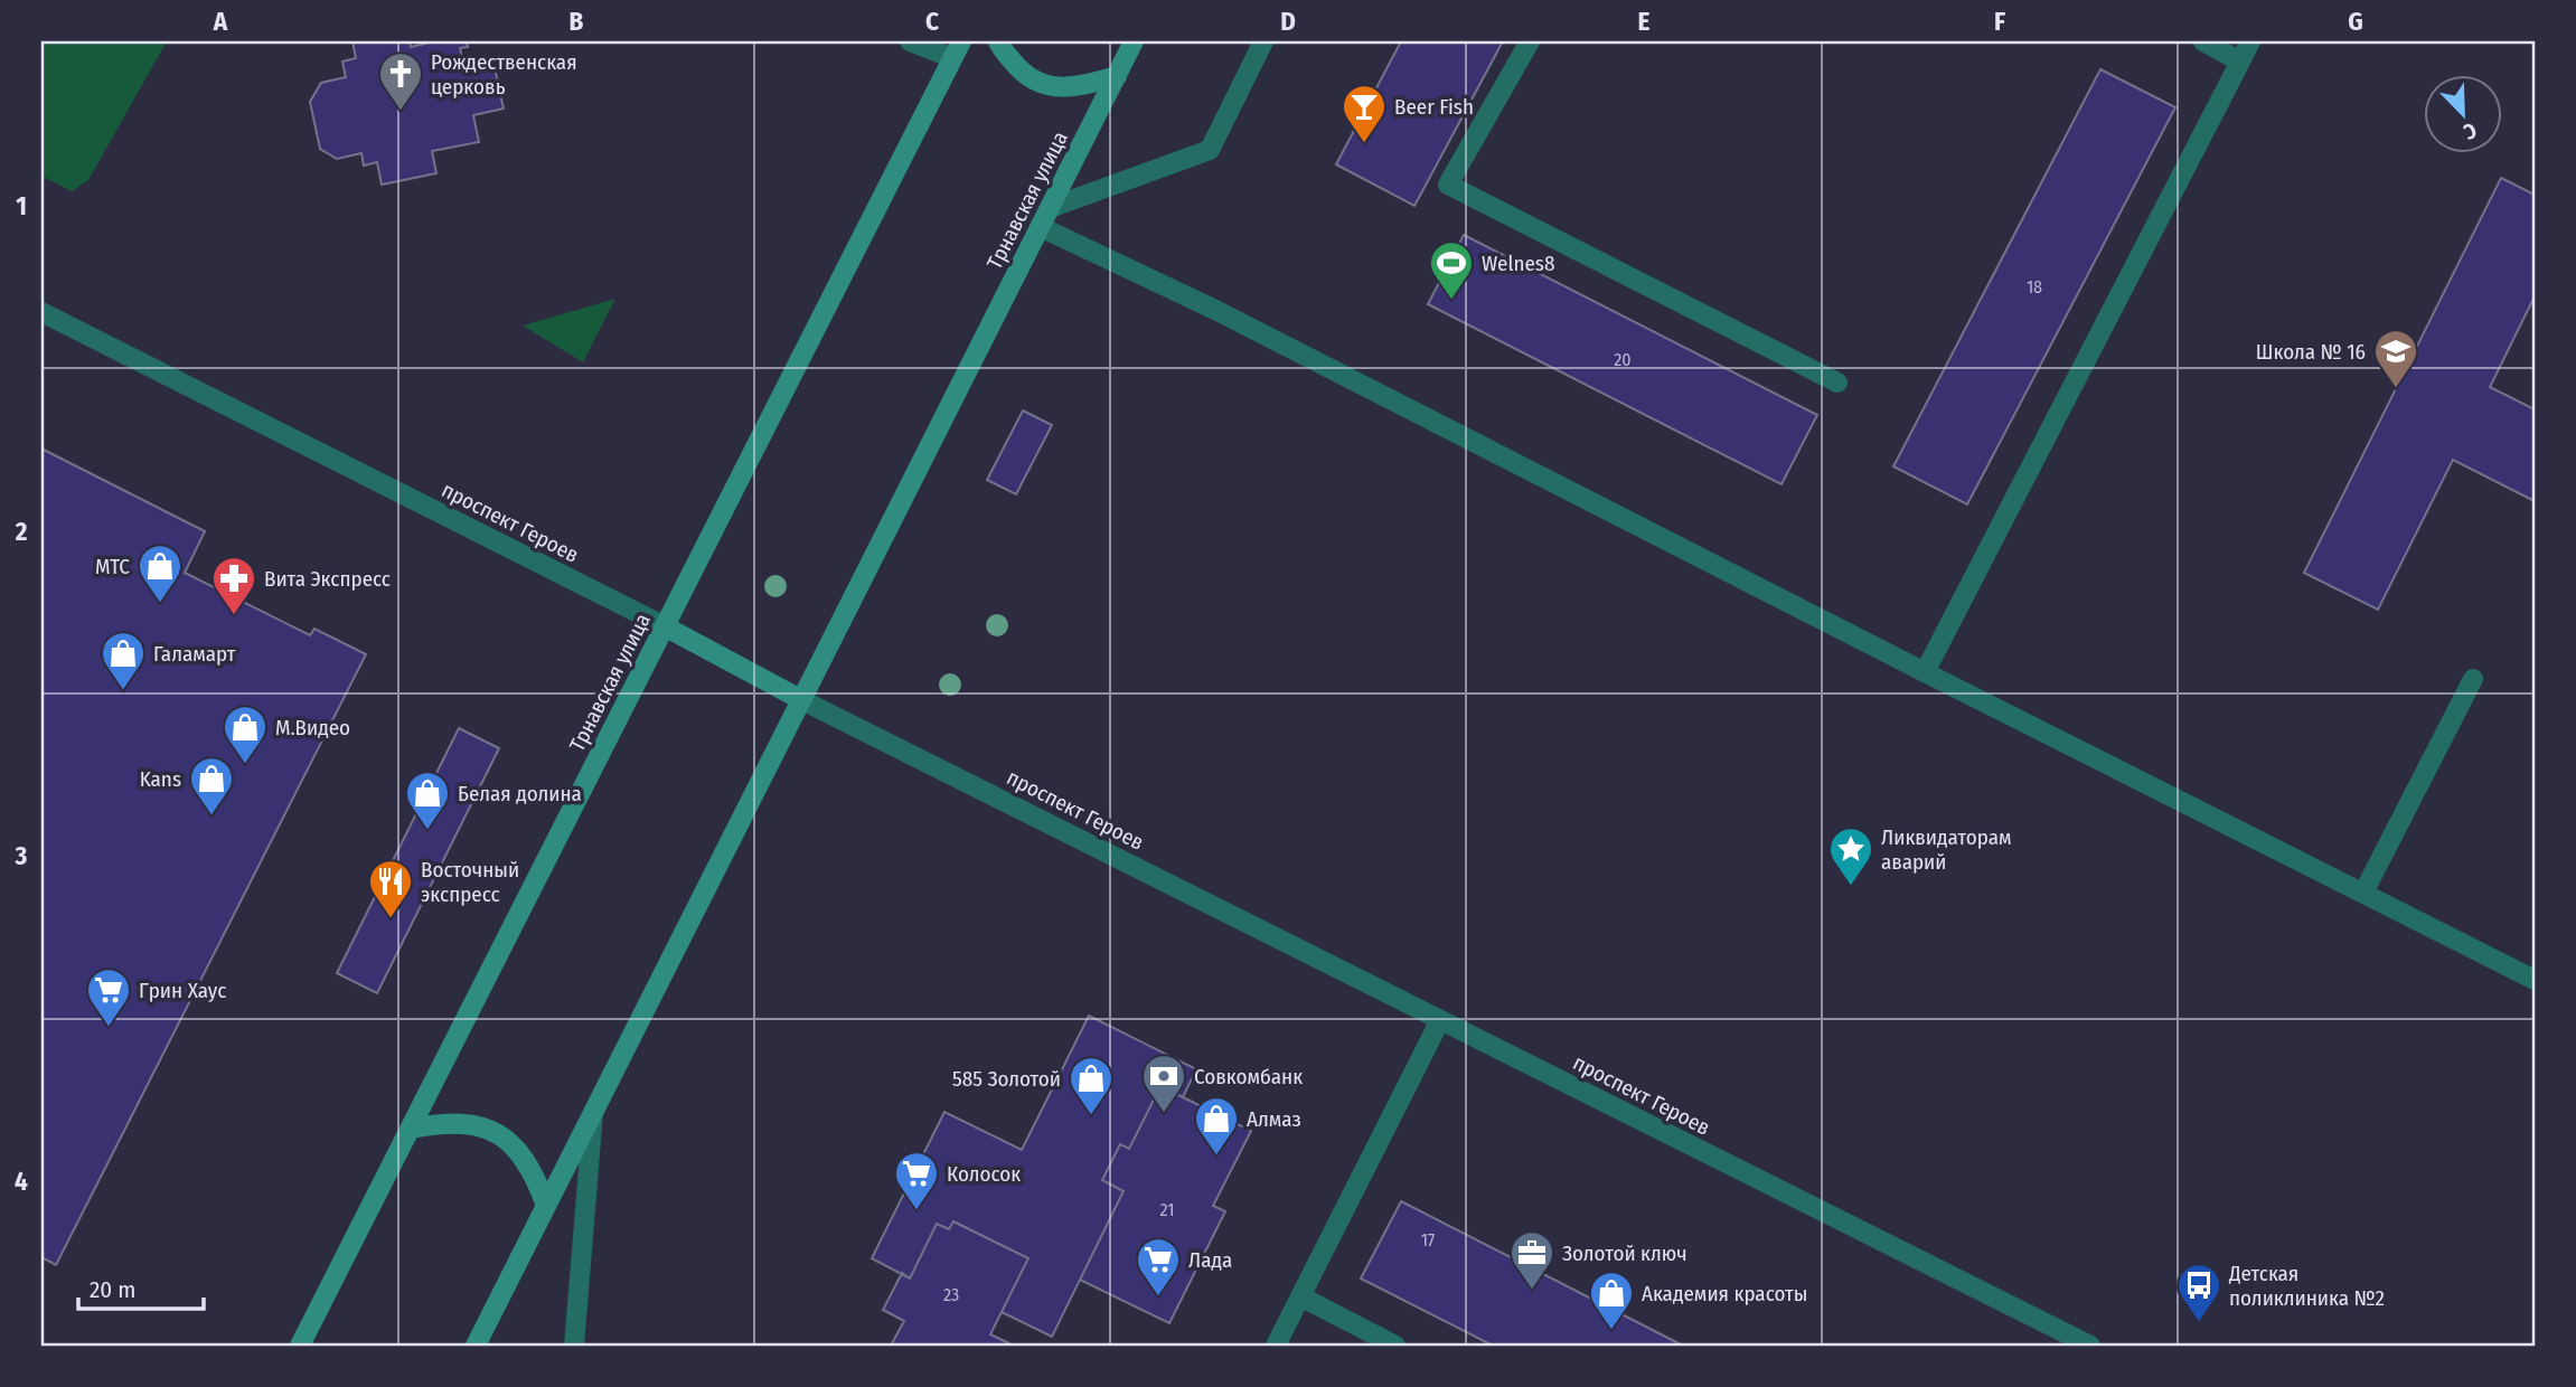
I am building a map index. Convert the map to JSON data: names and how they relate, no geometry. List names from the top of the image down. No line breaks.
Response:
{"streets":{"main road":["Трнавская улица","проспект Героев"]},"crossings":[["Трнавская улица","проспект Героев"]],"places":{"church":["Рождественская церковь"],"bar":["Beer Fish"],"sports":["Welnes8"],"school or university":["Школа № 16"],"shop":["МТС","Галамарт","М.Видео","Kans","Белая долина","585 Золотой","Алмаз","Академия красоты"],"pharmacy":["Вита Экспресс"],"place":["Ликвидаторам аварий"],"restaurant":["Восточный экспресс"],"supermarket":["Грин Хаус","Колосок","Лада"],"bank":["Совкомбанк"],"office":["Золотой ключ"],"bus stop":["Детская поликлиника №2"]},"house_numbers":["18","20","21","17","23"],"scale_bar":"20 m","north":"bottom right","grid":{"columns":["A","B","C","D","E","F","G"],"rows":["1","2","3","4"]}}
